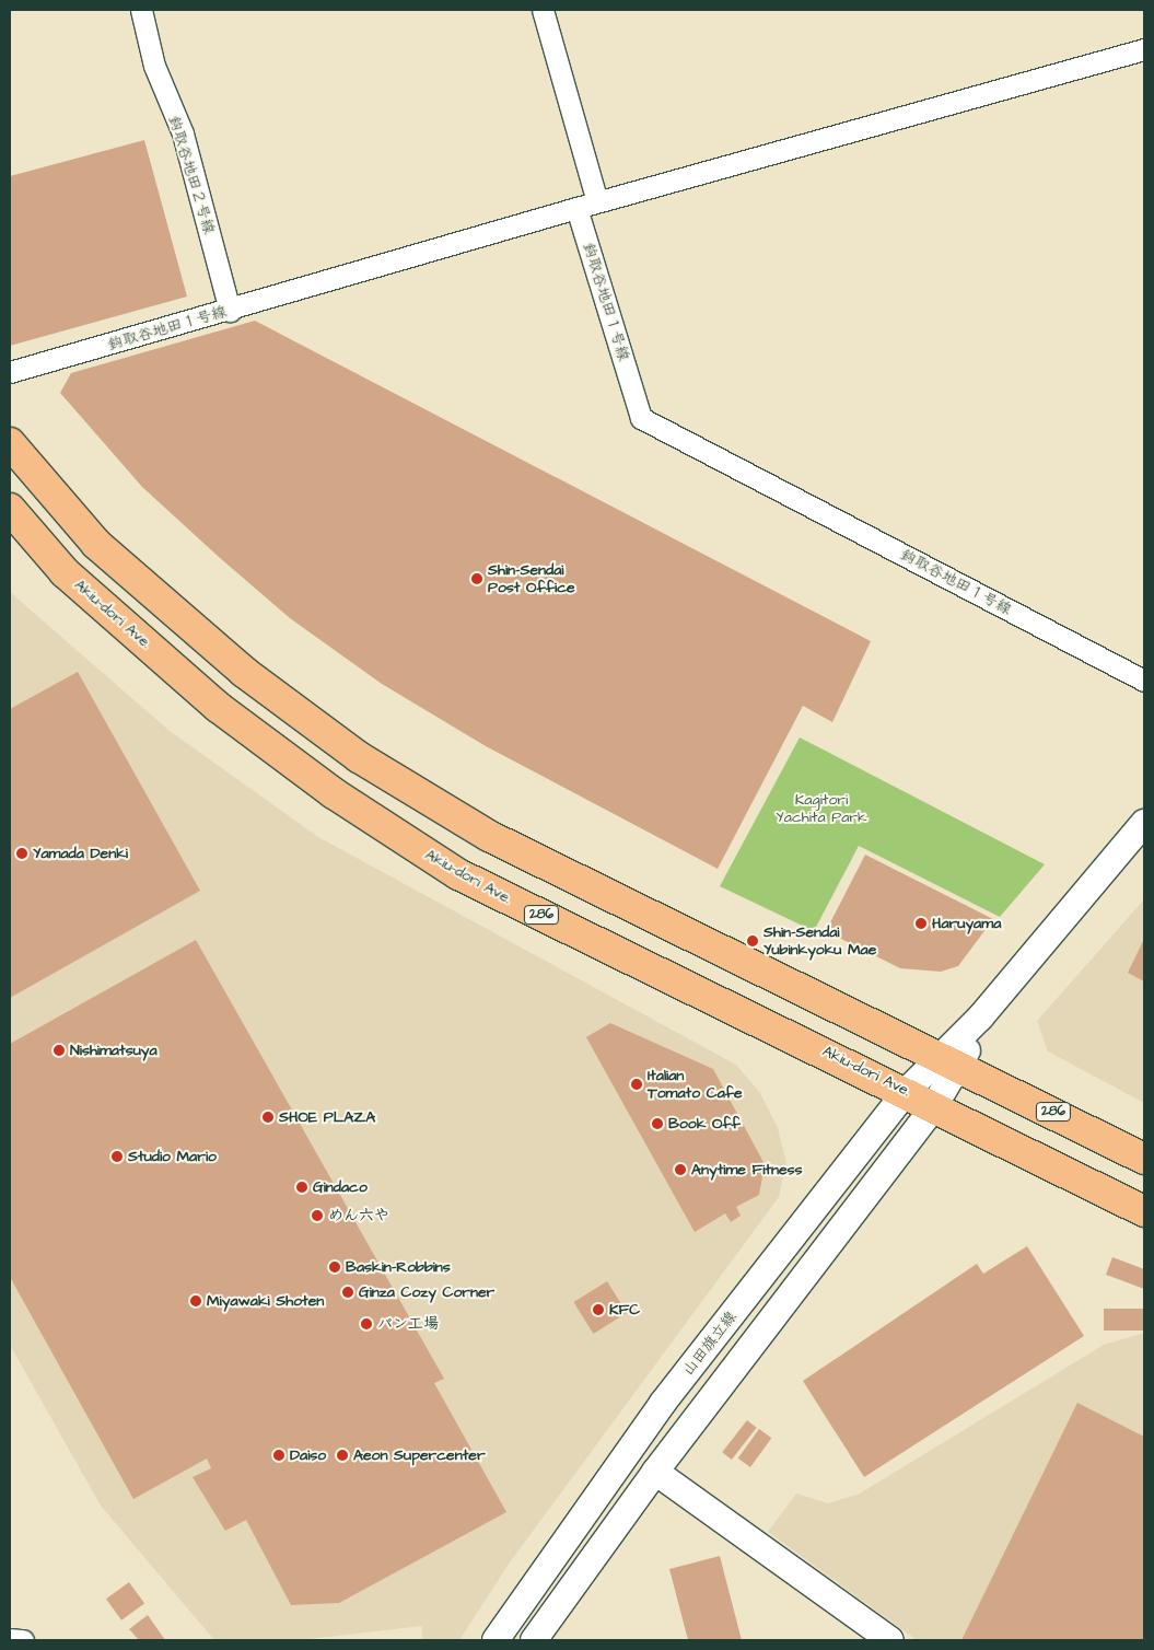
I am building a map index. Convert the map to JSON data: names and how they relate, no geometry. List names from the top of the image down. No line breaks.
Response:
{"streets":{"highway":["Akiu-dori Ave.","286"],"street":["鈎取谷地田２号線","鈎取谷地田１号線","山田旗立線"]},"crossings":[["鈎取谷地田２号線","鈎取谷地田１号線"],["Akiu-dori Ave.","山田旗立線"],["286","山田旗立線"]],"parks":["Kagitori Yachita Park"],"places":["Shin-Sendai Post Office","Yamada Denki","Haruyama","Shin-Sendai Yubinkyoku Mae","Nishimatsuya","Italian Tomato Cafe","SHOE PLAZA","Book Off","Studio Mario","Anytime Fitness","Gindaco","めん六や","Baskin-Robbins","Ginza Cozy Corner","Miyawaki Shoten","KFC","パン工場","Daiso","Aeon Supercenter"]}
